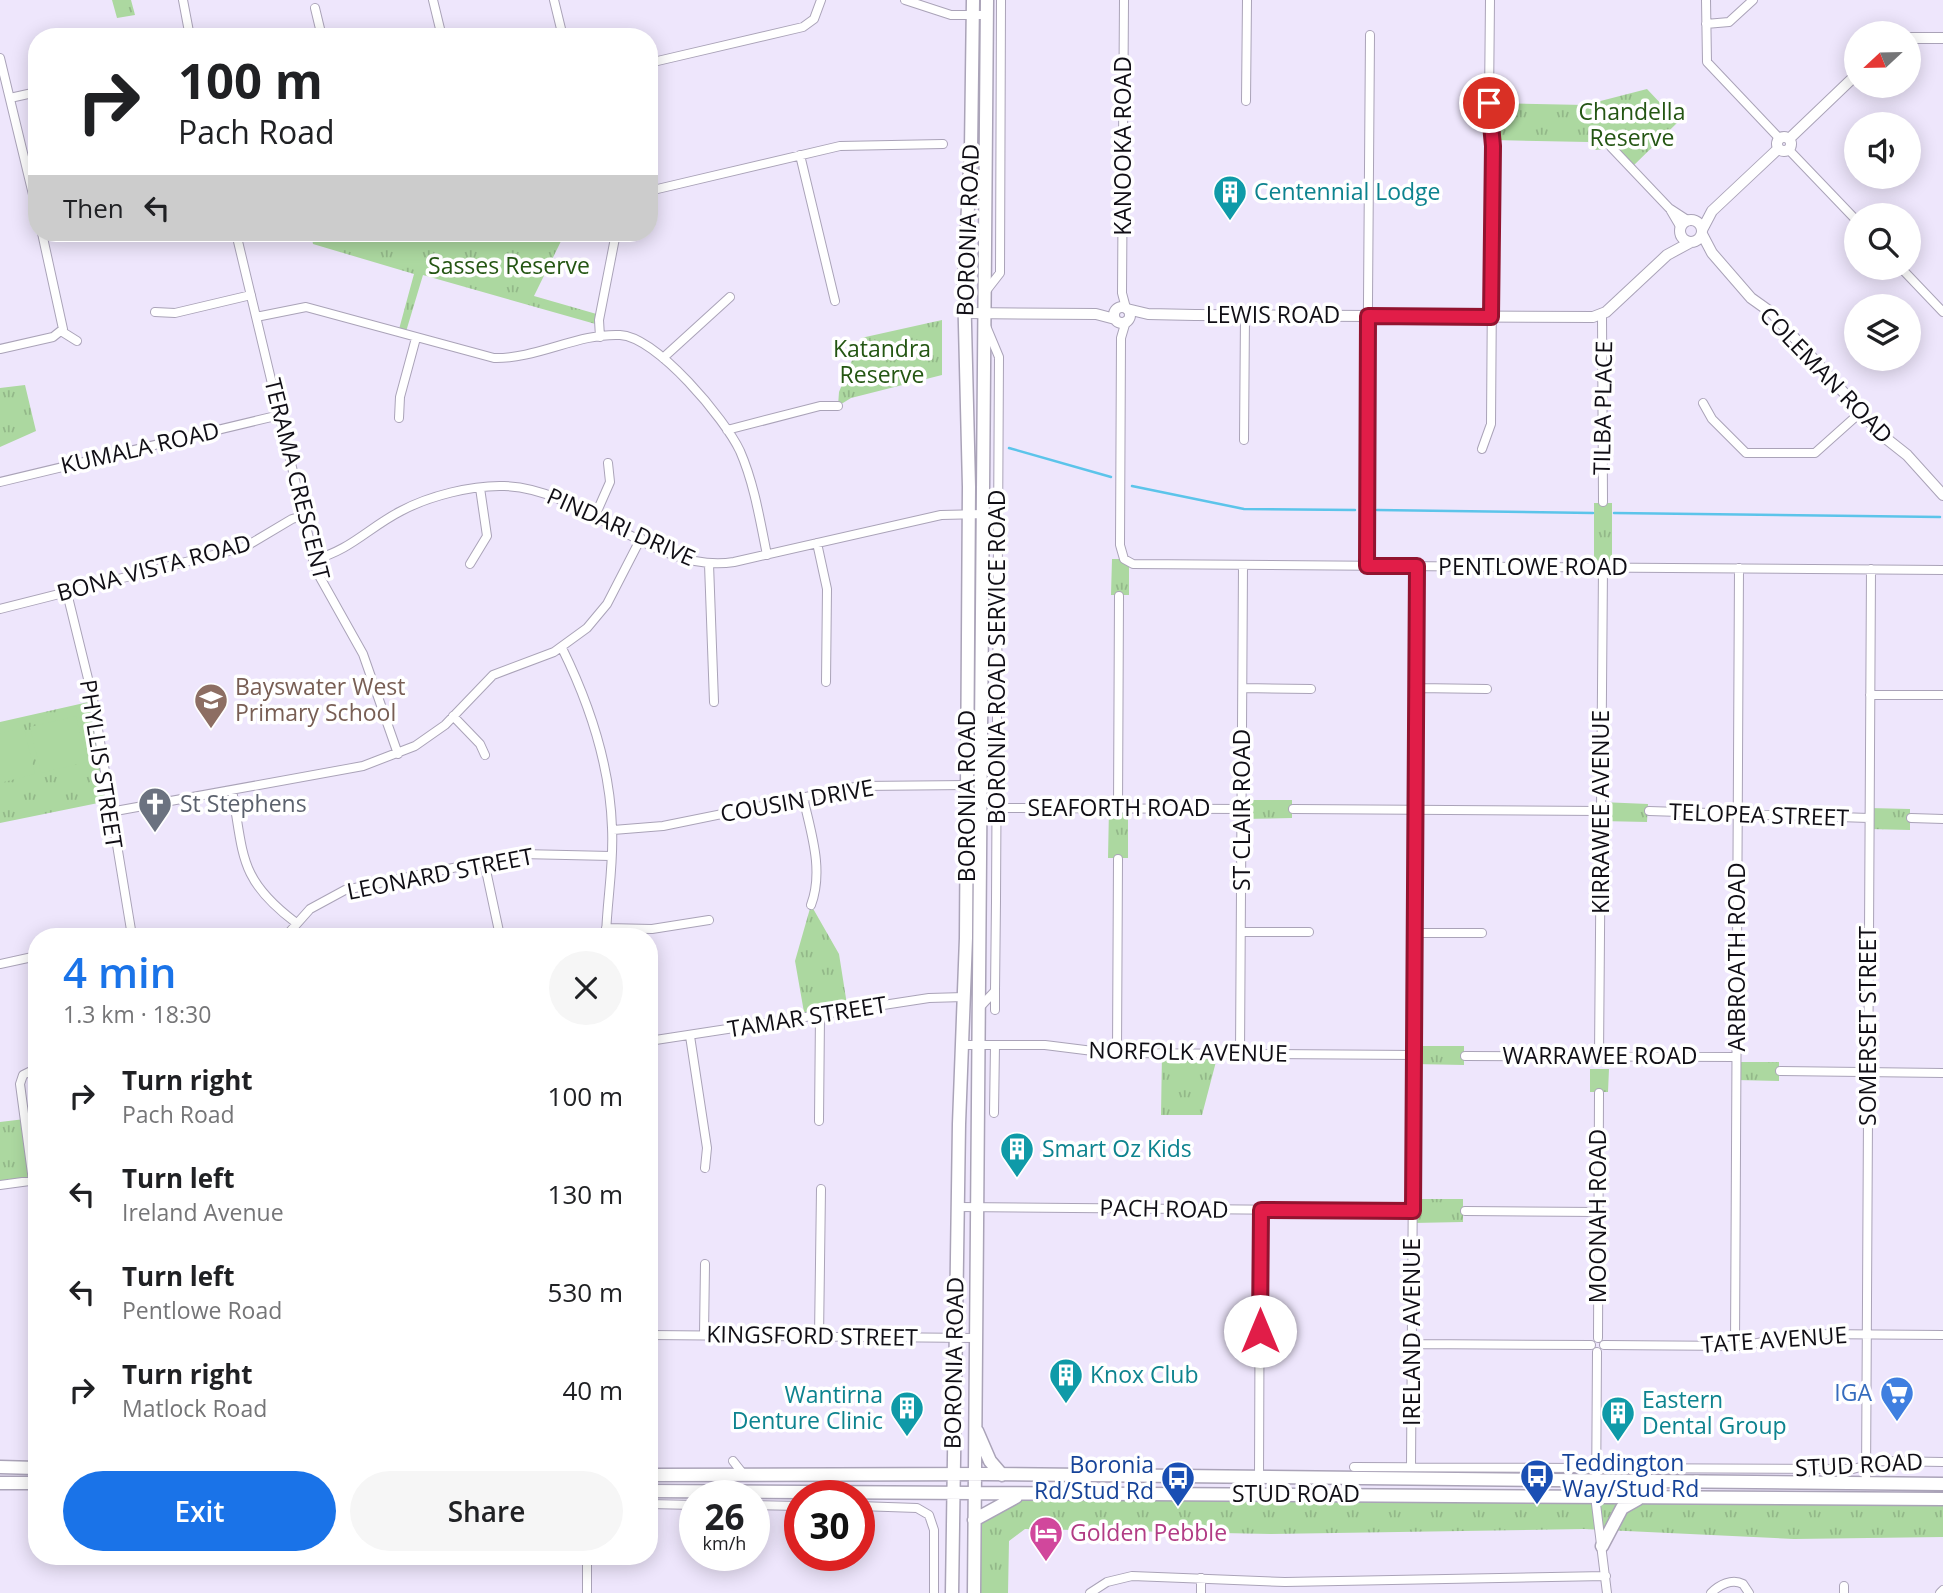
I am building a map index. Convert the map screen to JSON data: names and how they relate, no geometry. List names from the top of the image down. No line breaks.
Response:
{"streets":{"main road":["BORONIA ROAD","STUD ROAD"],"street":["KANOOKA ROAD","LEWIS ROAD","COLEMAN ROAD","TILBA PLACE","KUMALA ROAD","TERAMA CRESCENT","PINDARI DRIVE","PENTLOWE ROAD","BONA VISTA ROAD","BORONIA ROAD SERVICE ROAD","PHYLLIS STREET","COUSIN DRIVE","SEAFORTH ROAD","ST CLAIR ROAD","KIRRAWEE AVENUE","TELOPEA STREET","LEONARD STREET","ARBROATH ROAD","TAMAR STREET","SOMERSET STREET","NORFOLK AVENUE","WARRAWEE ROAD","PACH ROAD","MOONAH ROAD","IRELAND AVENUE","KINGSFORD STREET","TATE AVENUE"]},"crossings":[["KANOOKA ROAD","LEWIS ROAD"],["KANOOKA ROAD","PENTLOWE ROAD"],["BORONIA ROAD","LEWIS ROAD"],["BORONIA ROAD","PINDARI DRIVE"],["BORONIA ROAD","BORONIA ROAD SERVICE ROAD"],["BORONIA ROAD","COUSIN DRIVE"],["BORONIA ROAD","TAMAR STREET"],["BORONIA ROAD","NORFOLK AVENUE"],["BORONIA ROAD","PACH ROAD"],["BORONIA ROAD","KINGSFORD STREET"],["BORONIA ROAD","STUD ROAD"],["LEWIS ROAD","TILBA PLACE"],["LEWIS ROAD","PENTLOWE ROAD"],["LEWIS ROAD","BORONIA ROAD SERVICE ROAD"],["KUMALA ROAD","TERAMA CRESCENT"],["TERAMA CRESCENT","PINDARI DRIVE"],["TERAMA CRESCENT","BONA VISTA ROAD"],["PENTLOWE ROAD","ST CLAIR ROAD"],["PENTLOWE ROAD","KIRRAWEE AVENUE"],["PENTLOWE ROAD","ARBROATH ROAD"],["PENTLOWE ROAD","SOMERSET STREET"],["PENTLOWE ROAD","IRELAND AVENUE"],["BONA VISTA ROAD","PHYLLIS STREET"],["BORONIA ROAD SERVICE ROAD","SEAFORTH ROAD"],["SEAFORTH ROAD","ST CLAIR ROAD"],["ST CLAIR ROAD","NORFOLK AVENUE"],["KIRRAWEE AVENUE","WARRAWEE ROAD"],["TELOPEA STREET","ARBROATH ROAD"],["TELOPEA STREET","SOMERSET STREET"],["ARBROATH ROAD","WARRAWEE ROAD"],["ARBROATH ROAD","TATE AVENUE"],["SOMERSET STREET","TATE AVENUE"],["SOMERSET STREET","STUD ROAD"],["NORFOLK AVENUE","IRELAND AVENUE"],["PACH ROAD","IRELAND AVENUE"],["MOONAH ROAD","TATE AVENUE"],["MOONAH ROAD","STUD ROAD"],["IRELAND AVENUE","STUD ROAD"]],"parks":["Chandella Reserve","Sasses Reserve","Katandra Reserve"],"places":{"building":["Centennial Lodge","Smart Oz Kids","Knox Club","Wantirna Denture Clinic","Eastern Dental Group"],"school or university":["Bayswater West Primary School"],"church":["St Stephens"],"supermarket":["IGA"],"bus stop":["Teddington Way/Stud Rd","Boronia Rd/Stud Rd"],"hotel":["Golden Pebble"]},"north":"left","page":{"turn":["100 m","Pach Road"],"then":"Then","heading":["4 min","1.3 km · 18:30"],"list":[{"name":"Turn right","note":"Pach Road","value":"100 m"},{"name":"Turn left","note":"Ireland Avenue","value":"130 m"},{"name":"Turn left","note":"Pentlowe Road","value":"530 m"},{"name":"Turn right","note":"Matlock Road","value":"40 m"}],"buttons":["Exit","Share"],"speed":"26 km/h","limit":"30"}}
